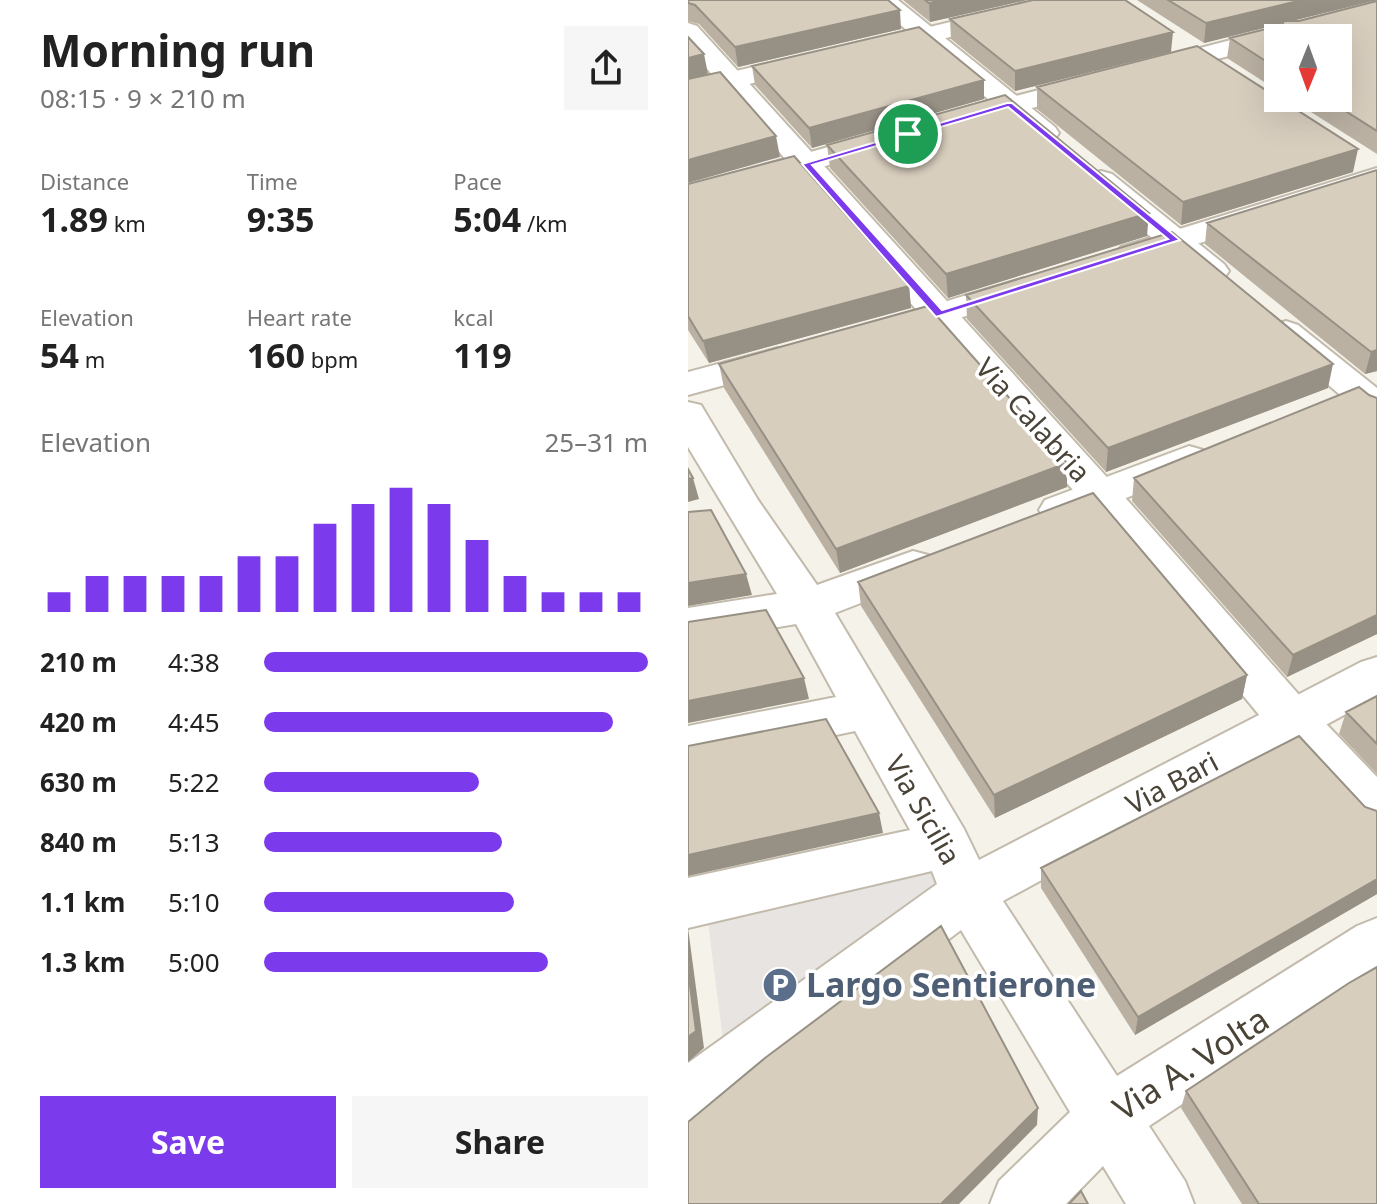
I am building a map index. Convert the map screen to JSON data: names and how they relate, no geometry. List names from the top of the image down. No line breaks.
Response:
{"streets":{"street":["Via Calabria","Via Bari","Via Sicilia","Via A. Volta"]},"crossings":[["Via Calabria","Via Bari"],["Via Bari","Via Sicilia"],["Via Sicilia","Via A. Volta"]],"places":{"parking":["Largo Sentierone"]},"north":"bottom","page":{"heading":["Morning run","08:15 · 9 × 210 m"],"stats":[["Distance","1.89 km"],["Time","9:35"],["Pace","5:04 /km"],["Elevation","54 m"],["Heart rate","160 bpm"],["kcal","119"]],"chart":["Elevation","25–31 m"],"list":[{"name":"210 m","note":"4:38"},{"name":"420 m","note":"4:45"},{"name":"630 m","note":"5:22"},{"name":"840 m","note":"5:13"},{"name":"1.1 km","note":"5:10"},{"name":"1.3 km","note":"5:00"}],"buttons":["Save","Share"]}}
